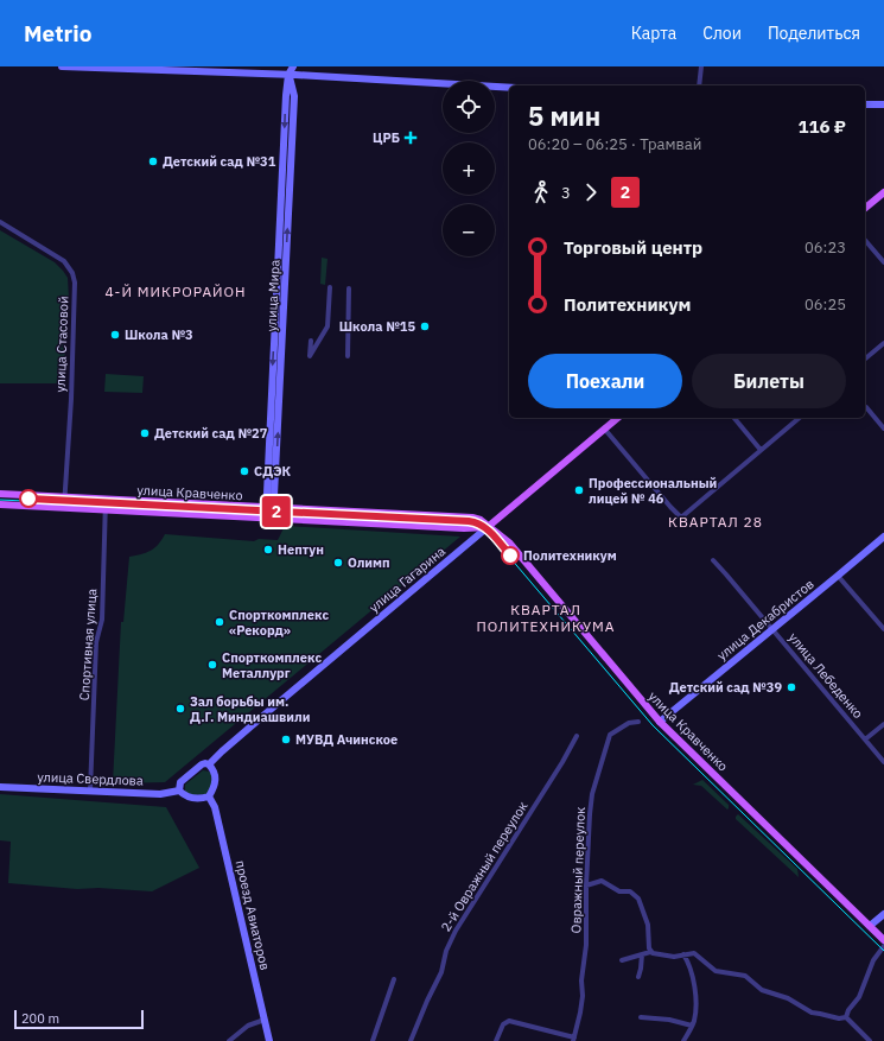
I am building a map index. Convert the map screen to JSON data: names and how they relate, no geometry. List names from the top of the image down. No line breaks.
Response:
{"streets":{"main road":["улица Мира","улица Кравченко","улица Гагарина","улица Декабристов","улица Свердлова","проезд Авиаторов"],"street":["улица Стасовой","Спортивная улица","улица Лебеденко","2-й Овражный переулок","Овражный переулок"]},"crossings":[["улица Мира","улица Кравченко"],["улица Стасовой","улица Кравченко"],["улица Кравченко","улица Гагарина"],["улица Кравченко","улица Декабристов"],["улица Кравченко","Спортивная улица"],["улица Гагарина","улица Свердлова"],["улица Гагарина","проезд Авиаторов"],["улица Декабристов","улица Лебеденко"],["Спортивная улица","улица Свердлова"],["улица Свердлова","проезд Авиаторов"]],"districts":["4-Й МИКРОРАЙОН","КВАРТАЛ 28","КВАРТАЛ ПОЛИТЕХНИКУМА"],"places":{"health":["ЦРБ"],"other":["Детский сад №31","Школа №15","Школа №3","Детский сад №27","СДЭК","Профессиональный лицей № 46","Нептун","Политехникум","Олимп","Спорткомплекс «Рекорд»","Спорткомплекс Металлург","Детский сад №39","Зал борьбы им. Д.Г. Миндиашвили","МУВД Ачинское"]},"lines":["tram line 2"],"scale_bar":"200 m","page":{"header":"Metrio","nav":["Карта","Слои","Поделиться"],"on_map":"2","map_buttons":["+","−"],"heading":["5 мин","06:20 – 06:25 · Трамвай","116 ₽"],"legs":["3","2"],"list":[{"name":"Торговый центр","value":"06:23"},{"name":"Политехникум","value":"06:25"}],"buttons":["Поехали","Билеты"],"scale":"200 m"}}
